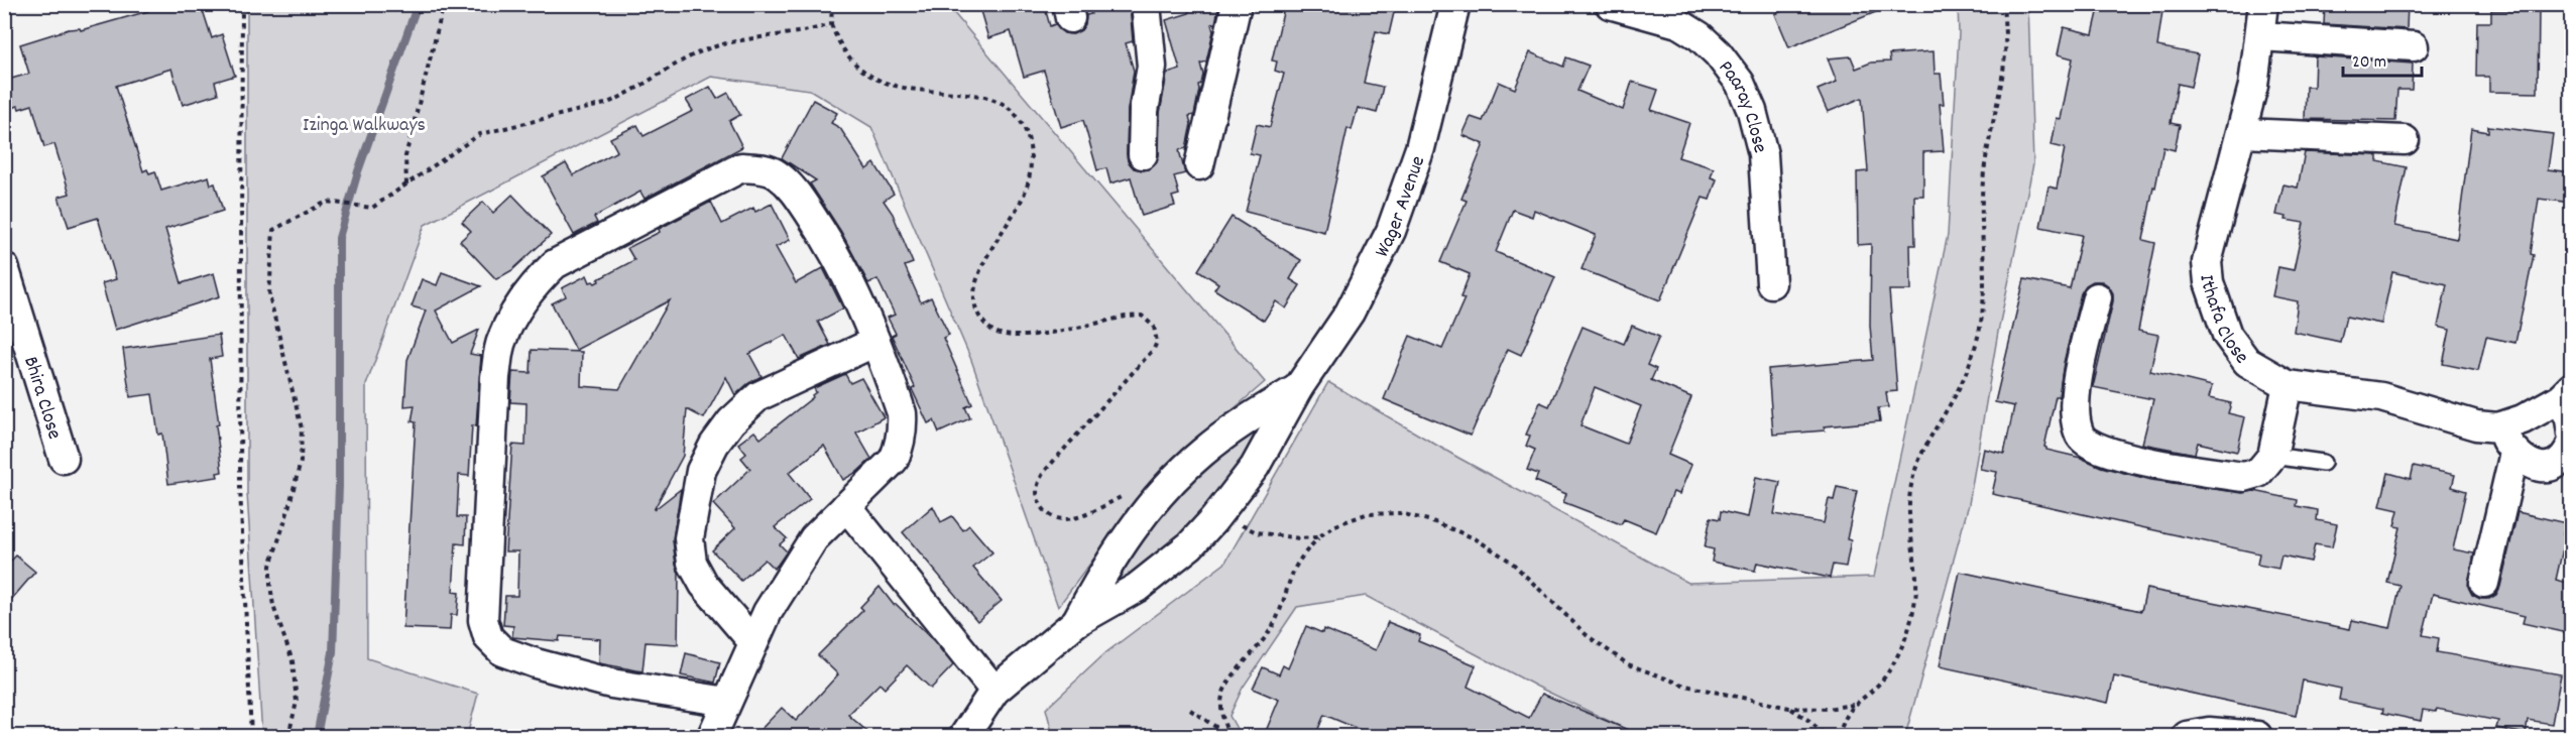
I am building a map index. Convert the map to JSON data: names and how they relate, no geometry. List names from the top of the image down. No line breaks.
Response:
{"streets":{"street":["Paaray Close","Wager Avenue","Ithafa Close","Bhira Close"]},"parks":["Izinga Walkways"],"scale_bar":"20 m"}
